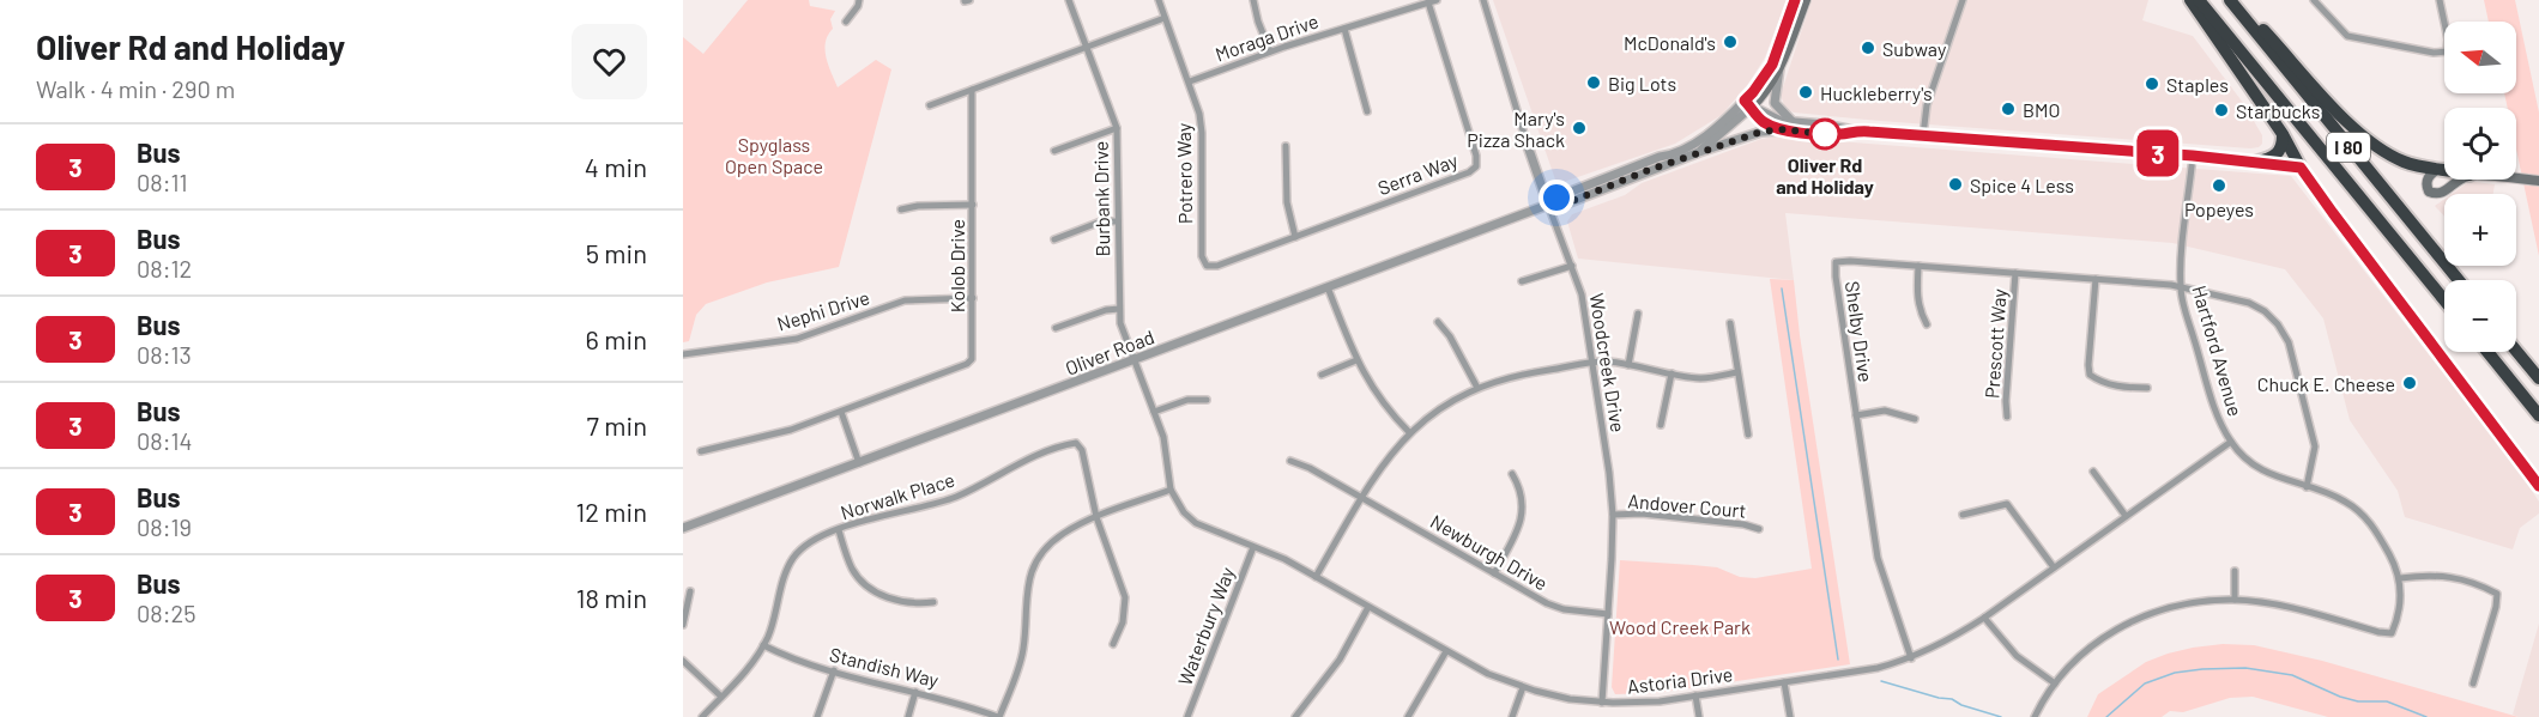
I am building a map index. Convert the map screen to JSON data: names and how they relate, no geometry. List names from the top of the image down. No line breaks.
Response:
{"streets":{"highway":["I 80"],"street":["Moraga Drive","Potrero Way","Serra Way","Burbank Drive","Kolob Drive","Nephi Drive","Shelby Drive","Prescott Way","Hartford Avenue","Oliver Road","Woodcreek Drive","Norwalk Place","Andover Court","Newburgh Drive","Waterbury Way","Standish Way","Astoria Drive"]},"crossings":[["Moraga Drive","Potrero Way"],["Moraga Drive","Serra Way"],["Potrero Way","Serra Way"],["Burbank Drive","Oliver Road"],["Burbank Drive","Astoria Drive"],["Kolob Drive","Nephi Drive"],["Shelby Drive","Prescott Way"],["Shelby Drive","Hartford Avenue"],["Shelby Drive","Astoria Drive"],["Hartford Avenue","Oliver Road"],["Hartford Avenue","Astoria Drive"],["Oliver Road","Woodcreek Drive"],["Oliver Road","Astoria Drive"],["Woodcreek Drive","Andover Court"],["Woodcreek Drive","Newburgh Drive"],["Woodcreek Drive","Astoria Drive"],["Norwalk Place","Standish Way"],["Waterbury Way","Astoria Drive"]],"parks":["Spyglass Open Space","Wood Creek Park"],"places":["McDonald's","Subway","Big Lots","Staples","Huckleberry's","BMO","Starbucks","Mary's Pizza Shack","Oliver Rd and Holiday","Spice 4 Less","Popeyes","Chuck E. Cheese"],"lines":["bus line 3"],"north":"left","page":{"heading":["Oliver Rd and Holiday","Walk · 4 min · 290 m"],"on_map":"3","map_buttons":["+","−"],"list":[{"mark":"3","name":"Bus","note":"08:11","value":"4 min"},{"mark":"3","name":"Bus","note":"08:12","value":"5 min"},{"mark":"3","name":"Bus","note":"08:13","value":"6 min"},{"mark":"3","name":"Bus","note":"08:14","value":"7 min"},{"mark":"3","name":"Bus","note":"08:19","value":"12 min"},{"mark":"3","name":"Bus","note":"08:25","value":"18 min"}]}}
